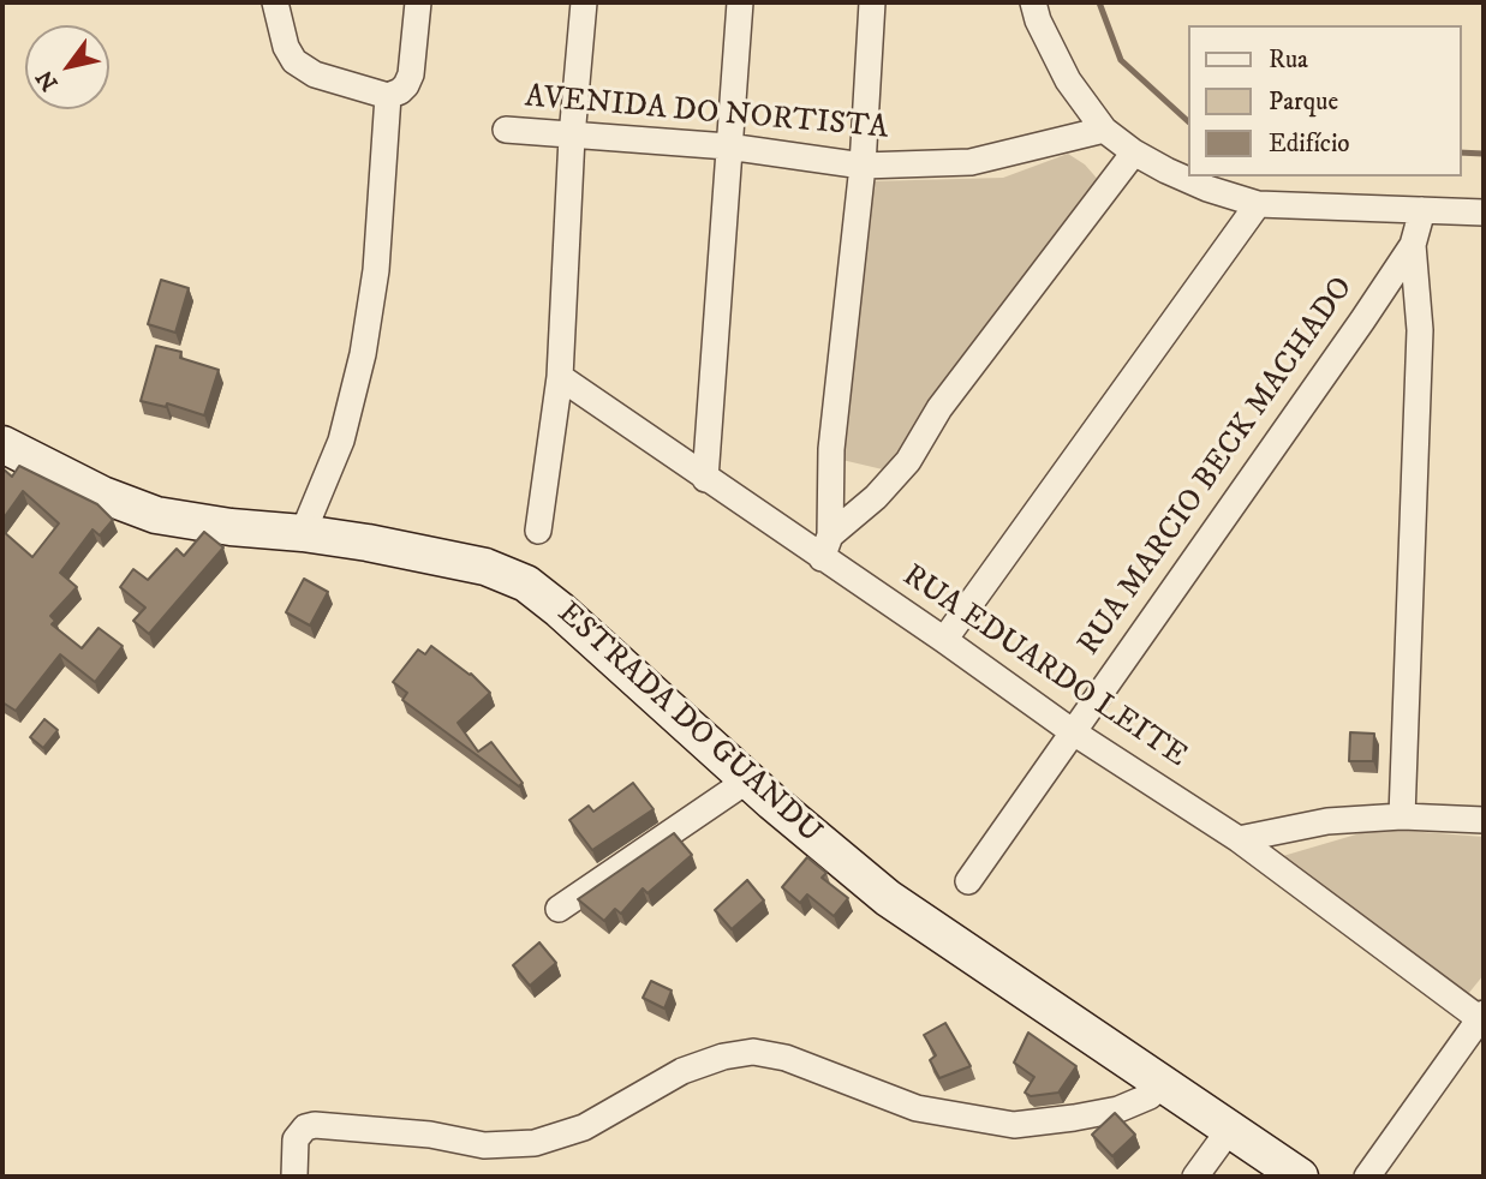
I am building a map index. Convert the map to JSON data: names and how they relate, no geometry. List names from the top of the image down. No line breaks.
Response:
{"streets":{"street":["AVENIDA DO NORTISTA","RUA MARCIO BECK MACHADO","RUA EDUARDO LEITE","ESTRADA DO GUANDU"]},"crossings":[["RUA MARCIO BECK MACHADO","RUA EDUARDO LEITE"]],"legend":["Rua","Parque","Edifício"],"north":"bottom left"}
